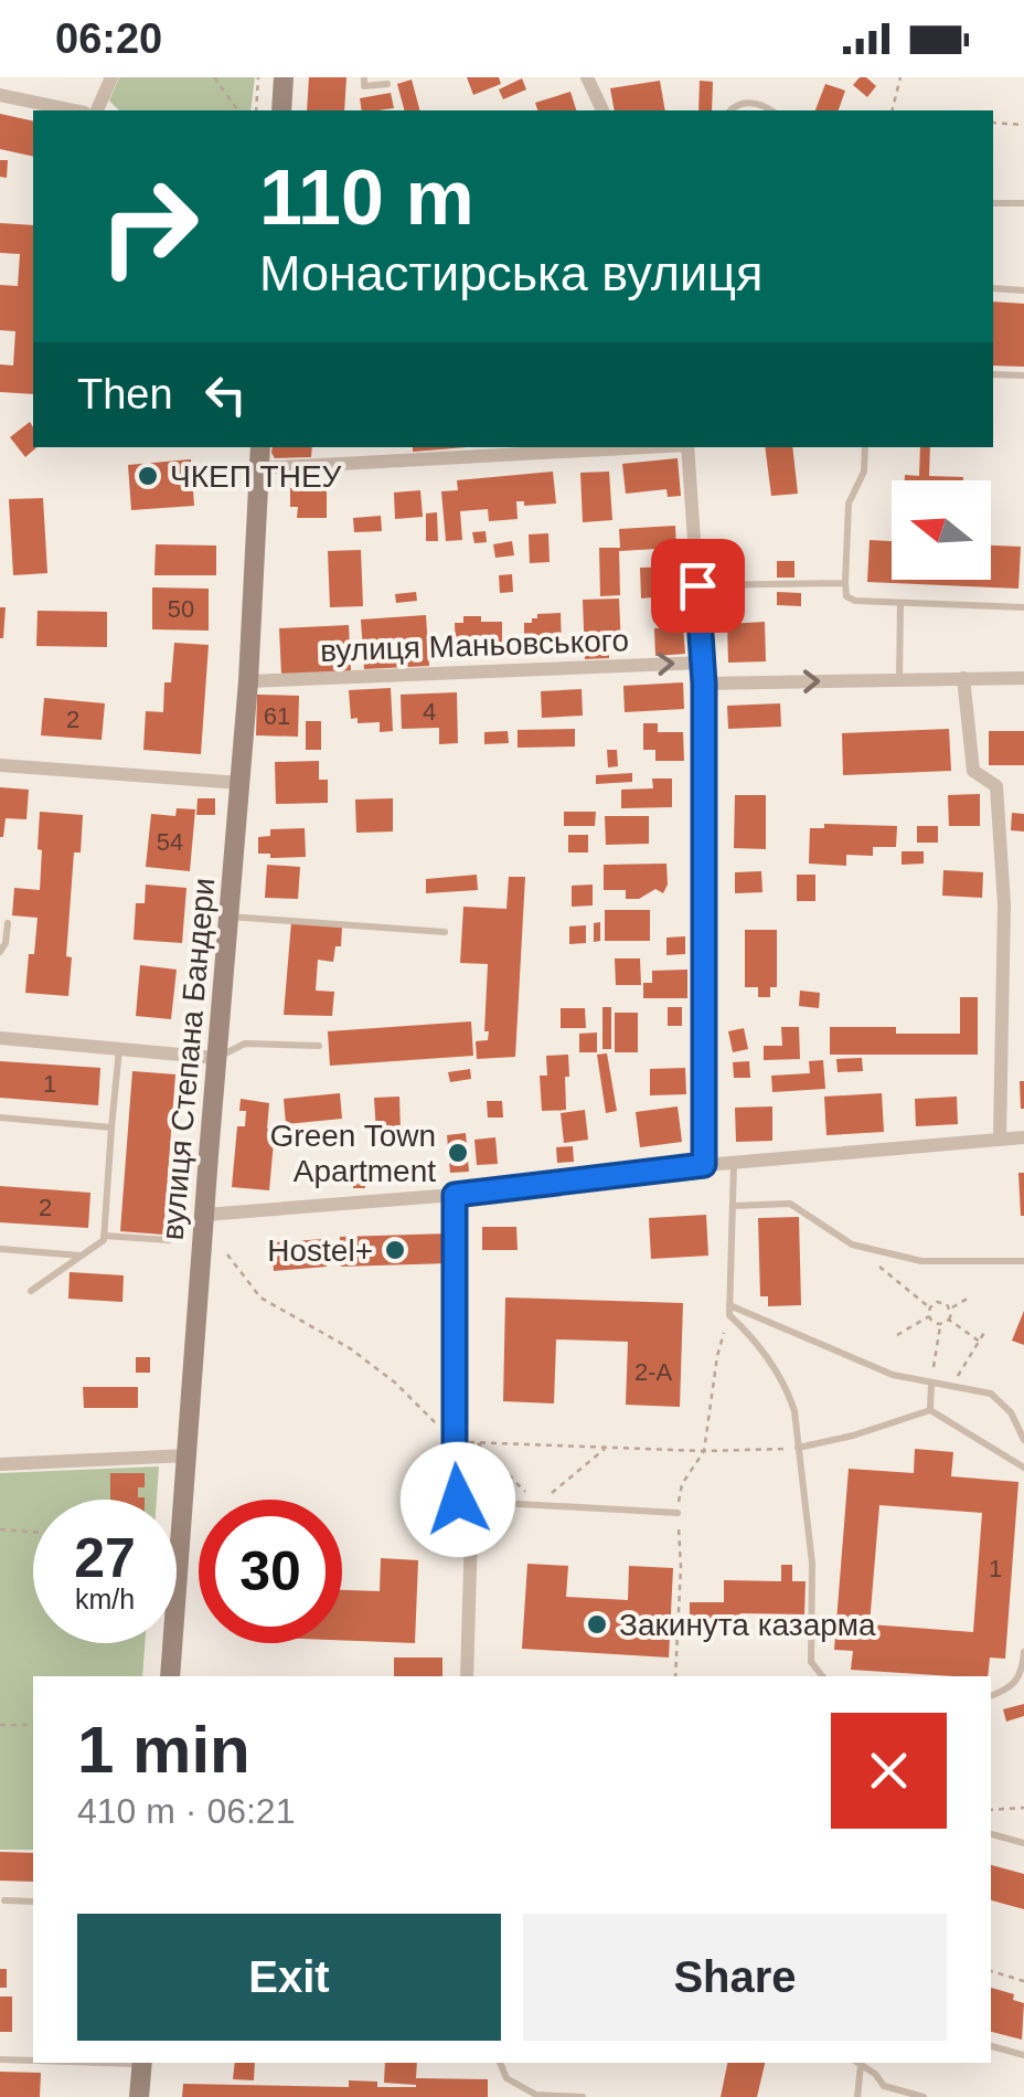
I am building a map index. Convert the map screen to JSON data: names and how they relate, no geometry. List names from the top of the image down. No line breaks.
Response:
{"streets":{"street":["вулиця Маньовського","вулиця Степана Бандери"]},"crossings":[["вулиця Маньовського","вулиця Степана Бандери"]],"one_way":["вулиця Маньовського"],"places":["ЧКЕП ТНЕУ","Green Town Apartment","Hostel+","Закинута казарма"],"house_numbers":["50","4","61","2","54","1","2","2-А","1"],"north":"left","page":{"status":"06:20","turn":["110 m","Монастирська вулиця"],"then":"Then","speed":"27 km/h","limit":"30","heading":["1 min","410 m · 06:21"],"buttons":["Exit","Share"]}}
